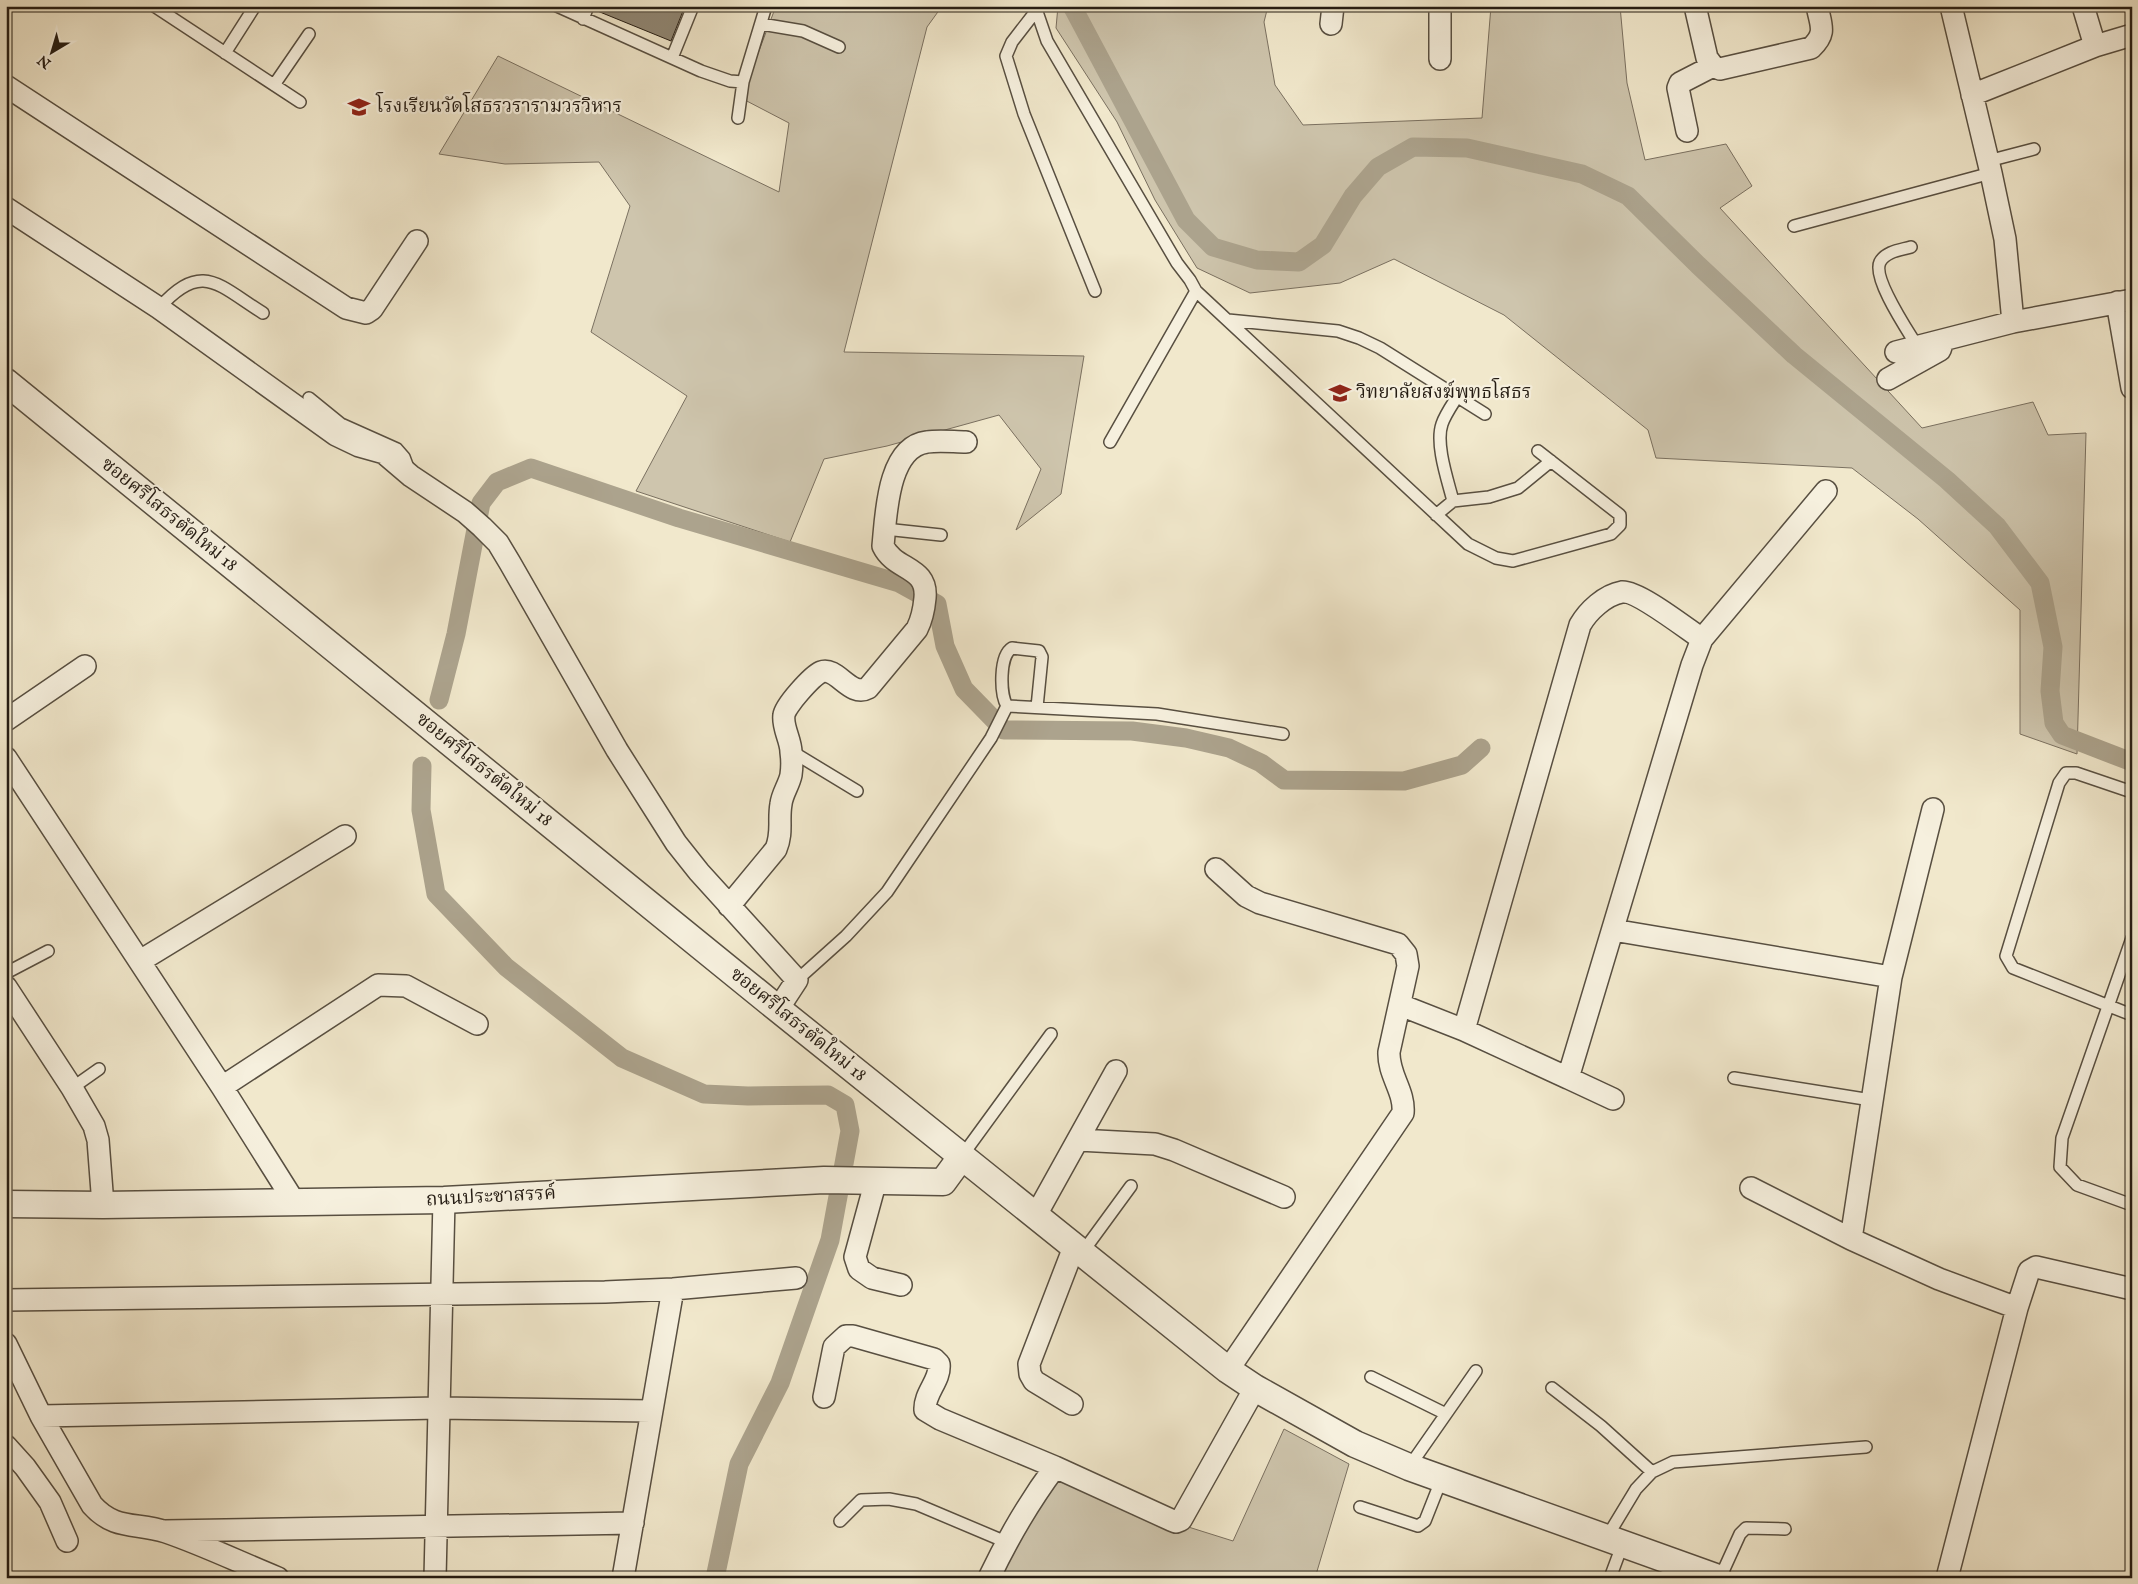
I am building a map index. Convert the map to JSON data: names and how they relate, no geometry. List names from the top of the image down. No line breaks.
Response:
{"streets":{"street":["ซอยศรีโสธรตัดใหม่ 18","ถนนประชาสรรค์"]},"crossings":[["ซอยศรีโสธรตัดใหม่ 18","ถนนประชาสรรค์"]],"places":{"school or university":["โรงเรียนวัดโสธรวรารามวรวิหาร","วิทยาลัยสงฆ์พุทธโสธร"]},"north":"bottom left"}
